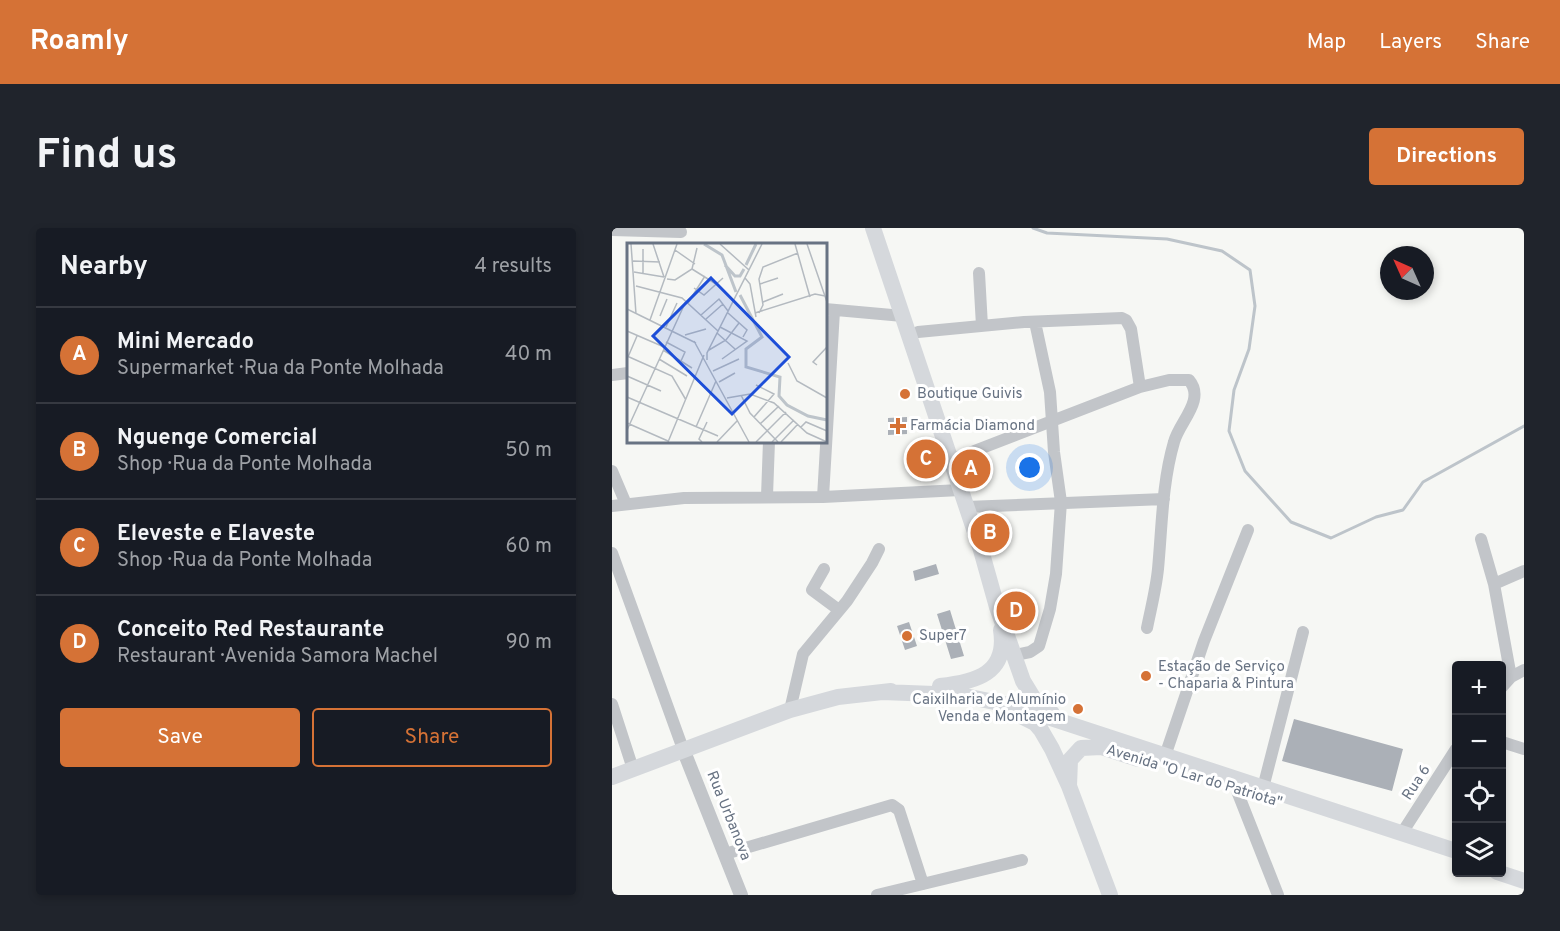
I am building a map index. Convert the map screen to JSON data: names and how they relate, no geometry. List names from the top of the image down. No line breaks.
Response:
{"streets":{"main road":["Avenida \"O Lar do Patriota\""],"street":["Rua 6","Rua Urbanova"]},"crossings":[["Avenida \"O Lar do Patriota\"","Rua 6"],["Avenida \"O Lar do Patriota\"","Rua Urbanova"]],"places":{"other":["Boutique Guivis","Super7","Estação de Serviço - Chaparia & Pintura","Caixilharia de Alumínio Venda e Montagem"],"health":["Farmácia Diamond"]},"north":"top left","page":{"header":"Roamly","nav":["Map","Layers","Share"],"buttons":["Directions",["Save","Share"]],"title":"Find us","heading":["Nearby","4 results"],"list":[{"mark":"A","name":"Mini Mercado","note":"Supermarket · Rua da Ponte Molhada","value":"40 m"},{"mark":"B","name":"Nguenge Comercial","note":"Shop · Rua da Ponte Molhada","value":"50 m"},{"mark":"C","name":"Eleveste e Elaveste","note":"Shop · Rua da Ponte Molhada","value":"60 m"},{"mark":"D","name":"Conceito Red Restaurante","note":"Restaurant · Avenida Samora Machel","value":"90 m"}],"pins":["C","A","B","D"],"map_buttons":["+","−"]}}
